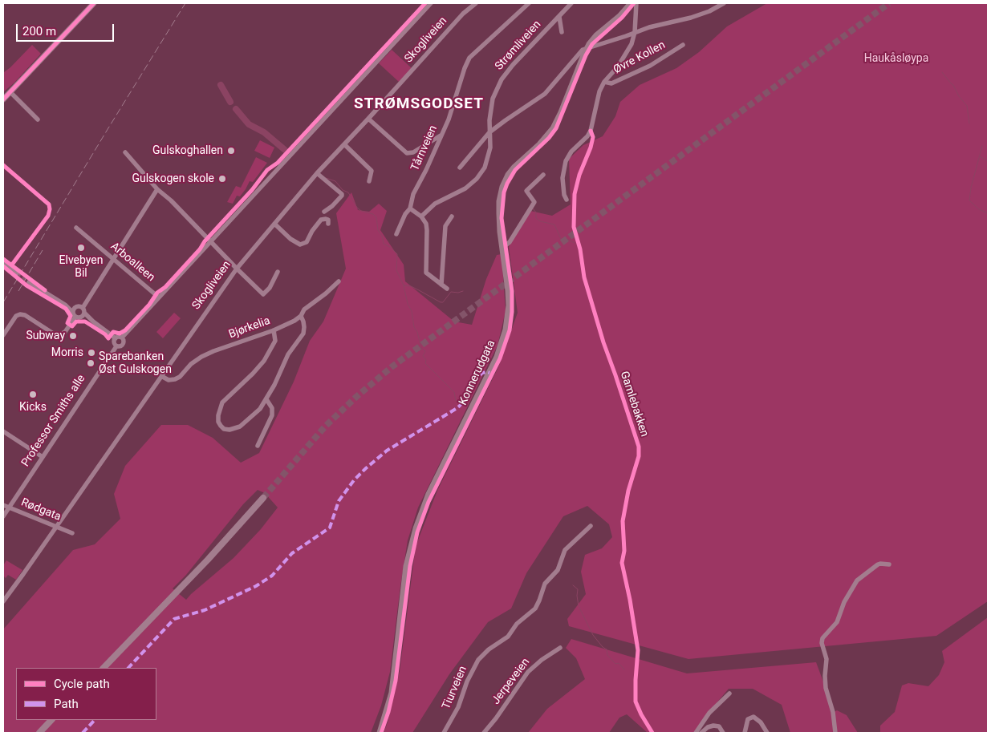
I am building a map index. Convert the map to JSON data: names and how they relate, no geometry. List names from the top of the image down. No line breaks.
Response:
{"streets":{"main road":["Konnerudgata"],"street":["Skogliveien","Strømliveien","Øvre Kollen","Tårnveien","Arboalleen","Bjørkelia","Professor Smiths alle","Rødgata","Jerpeveien","Tiurveien"],"cycle path":["Gamlebakken"]},"crossings":[["Skogliveien","Bjørkelia"],["Skogliveien","Rødgata"],["Strømliveien","Konnerudgata"],["Professor Smiths alle","Rødgata"]],"districts":["STRØMSGODSET"],"parks":["Haukåsløypa"],"places":["Gulskoghallen","Gulskogen skole","Elvebyen Bil","Subway","Morris","Sparebanken Øst Gulskogen","Kicks"],"legend":["Cycle path","Path"],"scale_bar":"200 m"}
